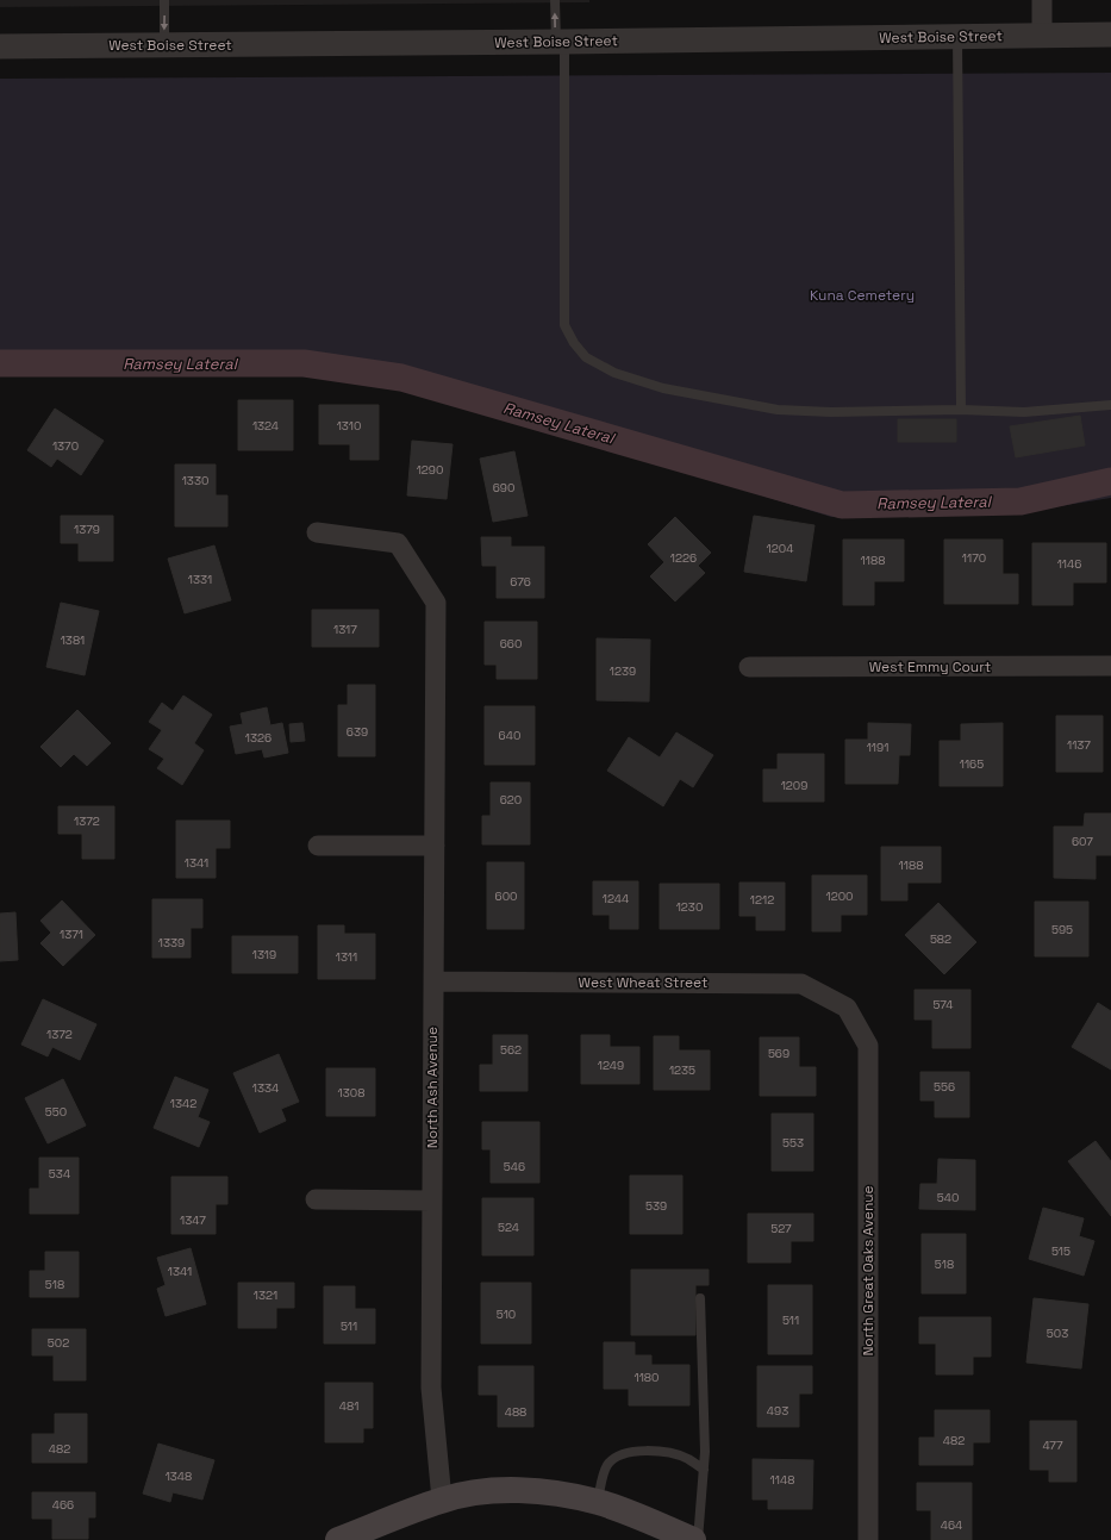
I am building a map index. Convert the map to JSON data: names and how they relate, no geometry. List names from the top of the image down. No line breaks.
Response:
{"streets":{"street":["West Boise Street","West Emmy Court","West Wheat Street","North Ash Avenue","North Great Oaks Avenue"]},"crossings":[["West Wheat Street","North Ash Avenue"],["West Wheat Street","North Great Oaks Avenue"]],"water":["Ramsey Lateral"],"parks":["Kuna Cemetery"],"house_numbers":["1324","1310","1370","1290","1330","690","1379","1204","1226","1170","1188","1146","1331","676","1317","1381","660","1239","639","640","1326","1137","1191","1165","1209","620","1372","607","1341","1188","600","1200","1244","1212","1230","595","1371","582","1339","1319","1311","574","1372","562","569","1249","1235","556","1334","1308","1342","550","553","546","534","540","539","1347","524","527","515","518","1341","518","1321","510","511","511","503","502","1180","481","493","488","482","477","482","1348","1148","466","464"]}
